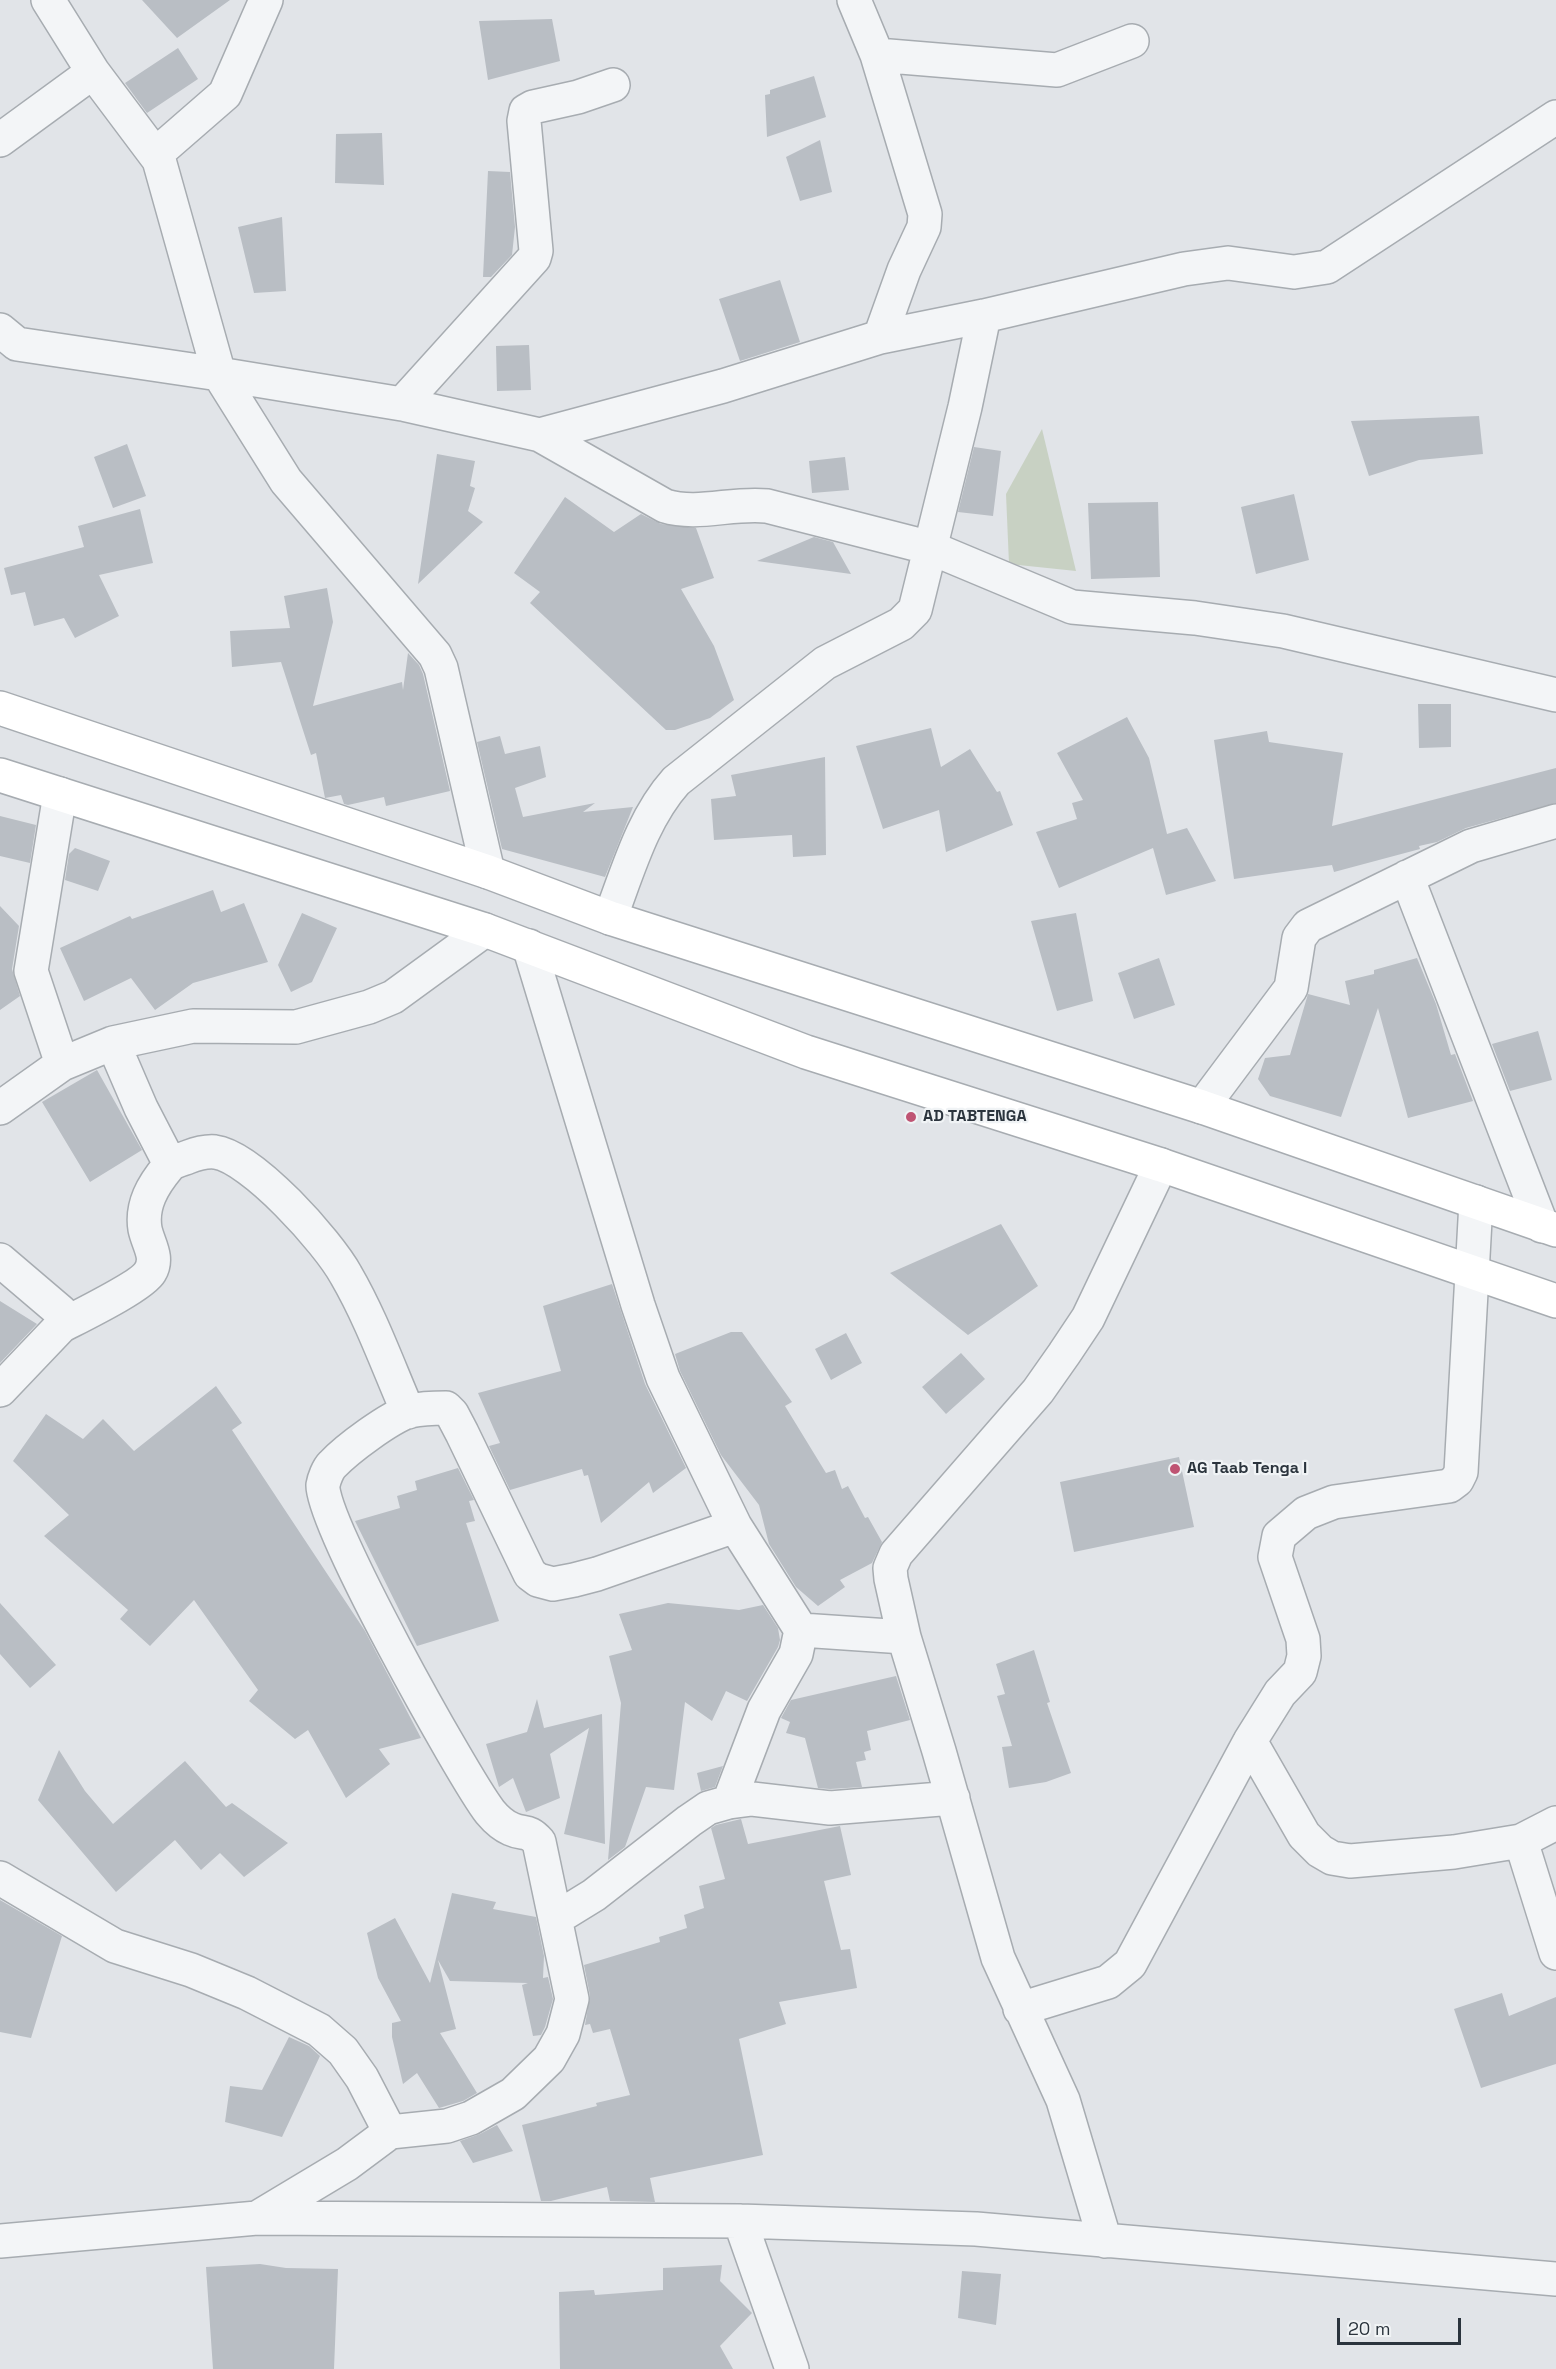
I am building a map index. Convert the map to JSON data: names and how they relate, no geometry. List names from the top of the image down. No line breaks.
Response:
{"places":["AD TABTENGA","AG Taab Tenga I"],"scale_bar":"20 m"}
